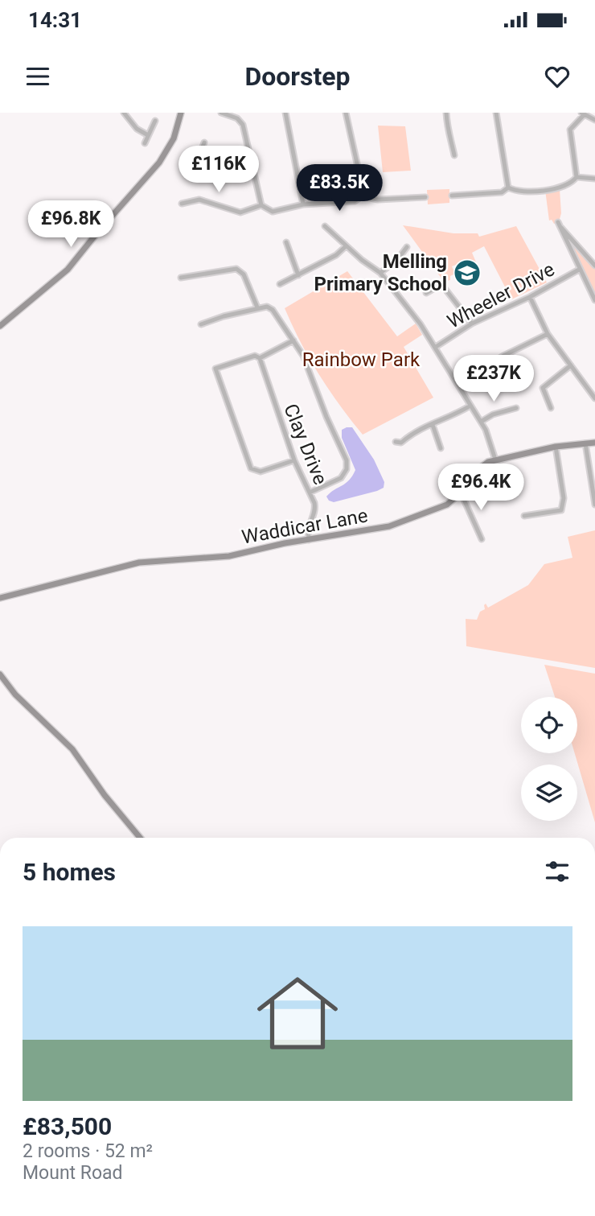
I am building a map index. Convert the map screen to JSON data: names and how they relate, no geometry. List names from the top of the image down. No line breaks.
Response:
{"streets":{"street":["Wheeler Drive","Clay Drive","Waddicar Lane"]},"crossings":[["Clay Drive","Waddicar Lane"]],"parks":["Rainbow Park"],"places":{"school or university":["Melling Primary School"]},"page":{"status":"14:31","header":"Doorstep","price":["£116K","£83.5K","£96.8K","£237K","£96.4K"],"heading":"5 homes","list":[{"name":"£83,500","note":"2 rooms · 52 m² · Mount Road"}]}}
